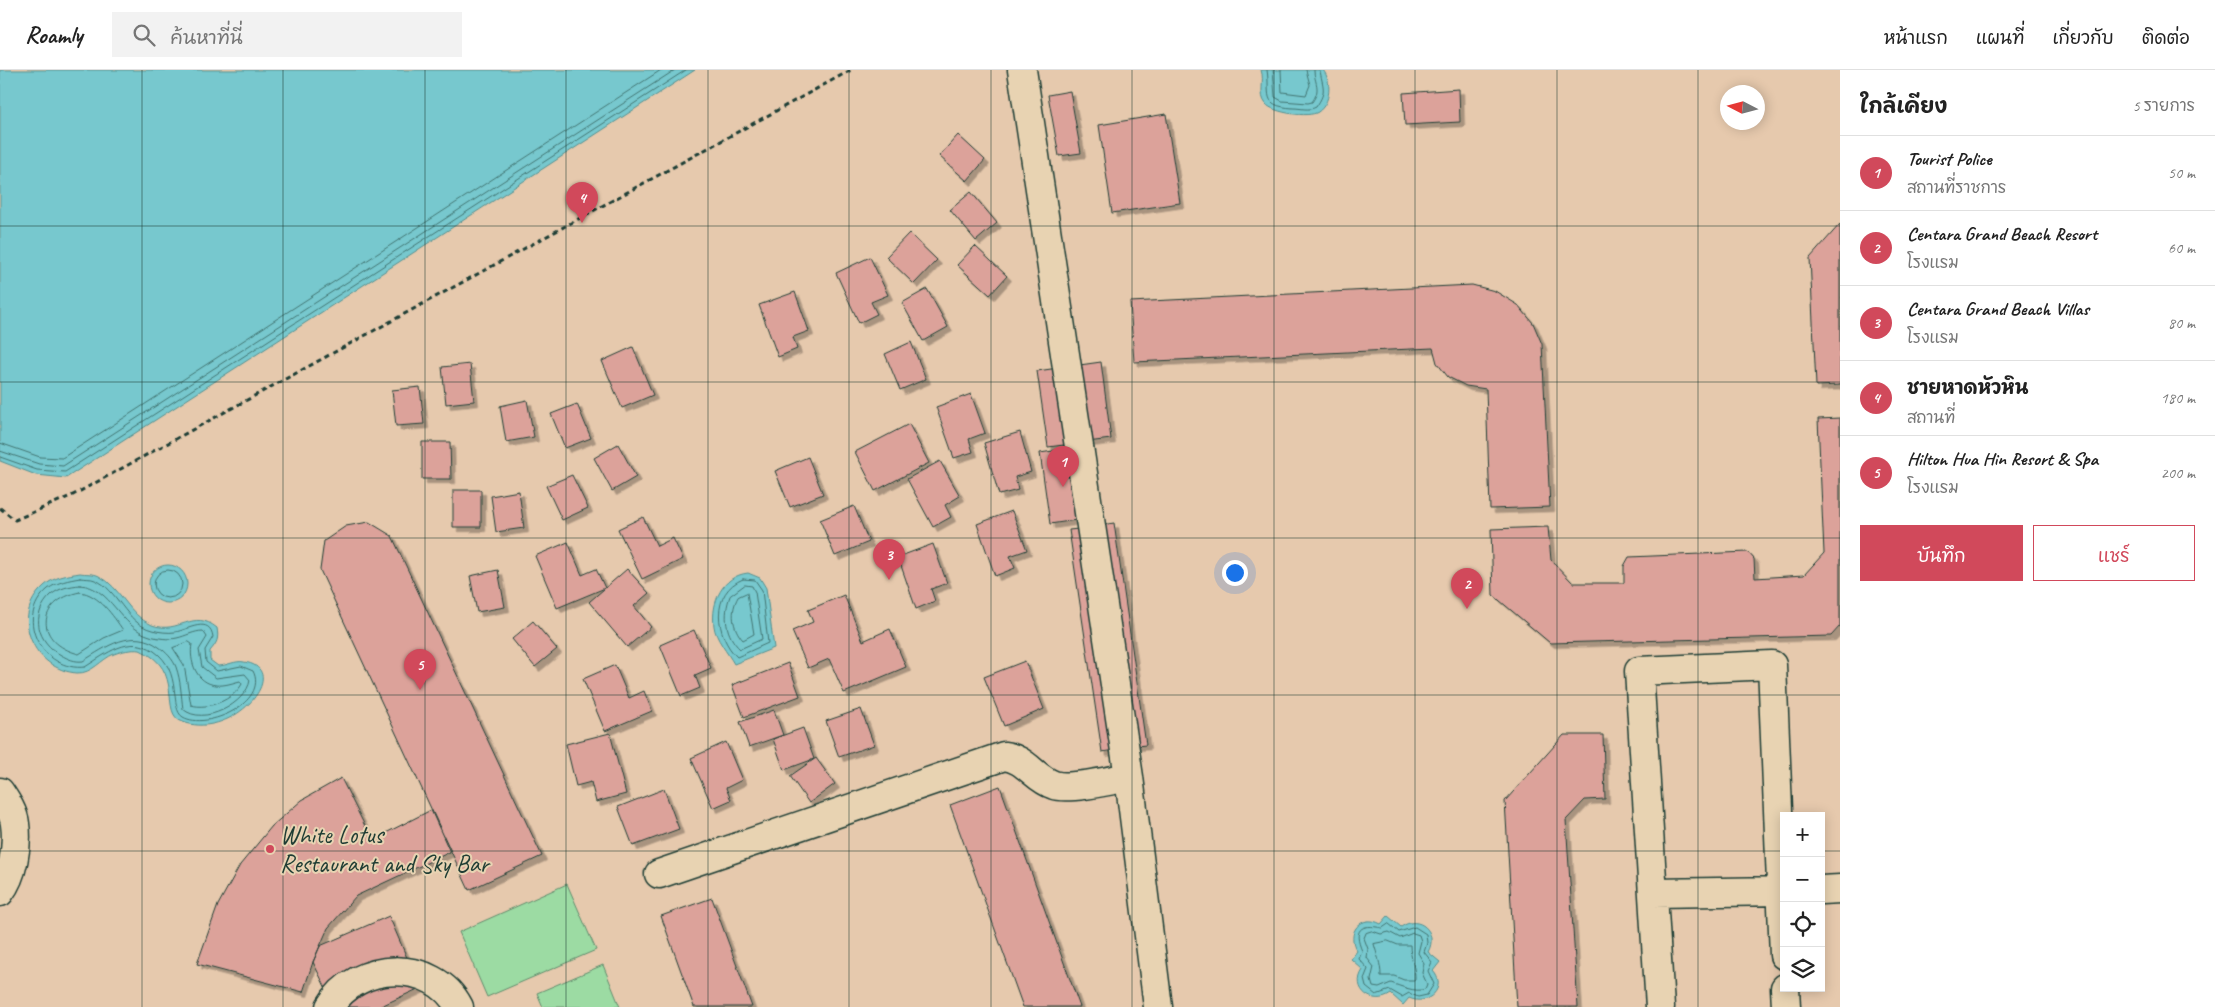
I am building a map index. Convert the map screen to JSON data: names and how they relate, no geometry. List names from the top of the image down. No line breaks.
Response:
{"places":["White Lotus Restaurant and Sky Bar"],"north":"left","page":{"header":"Roamly","search":"ค้นหาที่นี่","nav":["หน้าแรก","แผนที่","เกี่ยวกับ","ติดต่อ"],"heading":["ใกล้เคียง","5 รายการ"],"list":[{"mark":"1","name":"Tourist Police","note":"สถานที่ราชการ","value":"50 m"},{"mark":"2","name":"Centara Grand Beach Resort","note":"โรงแรม","value":"60 m"},{"mark":"3","name":"Centara Grand Beach Villas","note":"โรงแรม","value":"80 m"},{"mark":"4","name":"ชายหาดหัวหิน","note":"สถานที่","value":"180 m"},{"mark":"5","name":"Hilton Hua Hin Resort & Spa","note":"โรงแรม","value":"200 m"}],"pins":["4","1","3","2","5"],"buttons":["บันทึก","แชร์"],"map_buttons":["+","−"]}}
